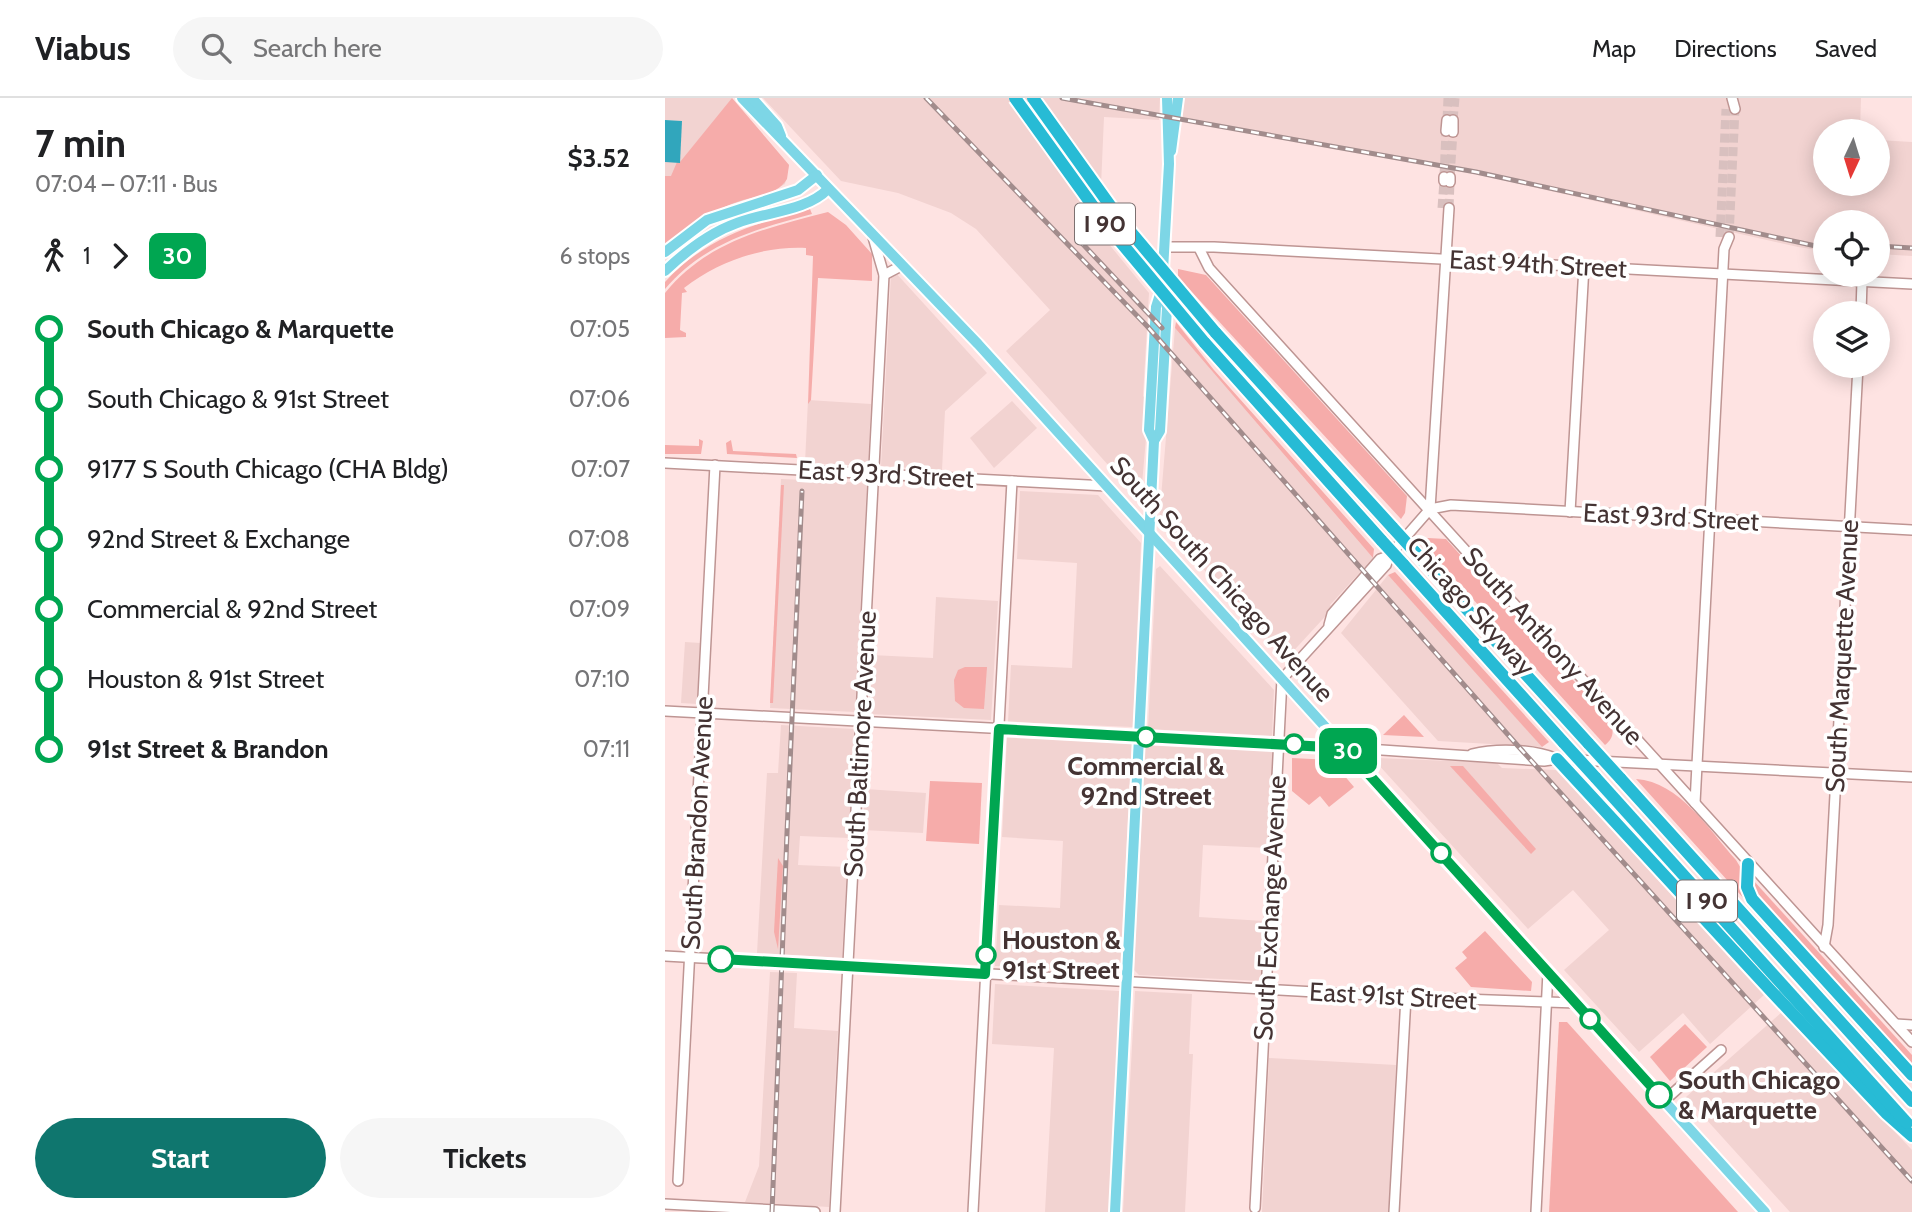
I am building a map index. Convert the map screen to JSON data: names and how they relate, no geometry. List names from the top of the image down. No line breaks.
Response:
{"streets":{"highway":["I 90","Chicago Skyway"],"main road":["South South Chicago Avenue"],"street":["East 94th Street","East 93rd Street","South Anthony Avenue","South Marquette Avenue","South Baltimore Avenue","South Brandon Avenue","South Exchange Avenue","East 91st Street"]},"crossings":[["East 94th Street","South Anthony Avenue"],["East 93rd Street","South South Chicago Avenue"],["East 93rd Street","South Anthony Avenue"],["East 93rd Street","South Marquette Avenue"],["East 93rd Street","South Baltimore Avenue"],["East 93rd Street","South Brandon Avenue"],["South South Chicago Avenue","South Baltimore Avenue"],["South South Chicago Avenue","South Exchange Avenue"],["South South Chicago Avenue","East 91st Street"],["South Anthony Avenue","South Marquette Avenue"],["South Baltimore Avenue","East 91st Street"],["South Brandon Avenue","East 91st Street"],["South Exchange Avenue","East 91st Street"]],"places":["Commercial & 92nd Street","Houston & 91st Street","South Chicago & Marquette"],"lines":["bus line 30"],"north":"bottom","page":{"header":"Viabus","search":"Search here","nav":["Map","Directions","Saved"],"heading":["7 min","07:04 – 07:11 · Bus","$3.52"],"on_map":"30","legs":["1","30","6 stops"],"list":[{"name":"South Chicago & Marquette","value":"07:05"},{"name":"South Chicago & 91st Street","value":"07:06"},{"name":"9177 S South Chicago (CHA Bldg)","value":"07:07"},{"name":"92nd Street & Exchange","value":"07:08"},{"name":"Commercial & 92nd Street","value":"07:09"},{"name":"Houston & 91st Street","value":"07:10"},{"name":"91st Street & Brandon","value":"07:11"}],"buttons":["Start","Tickets"]}}
